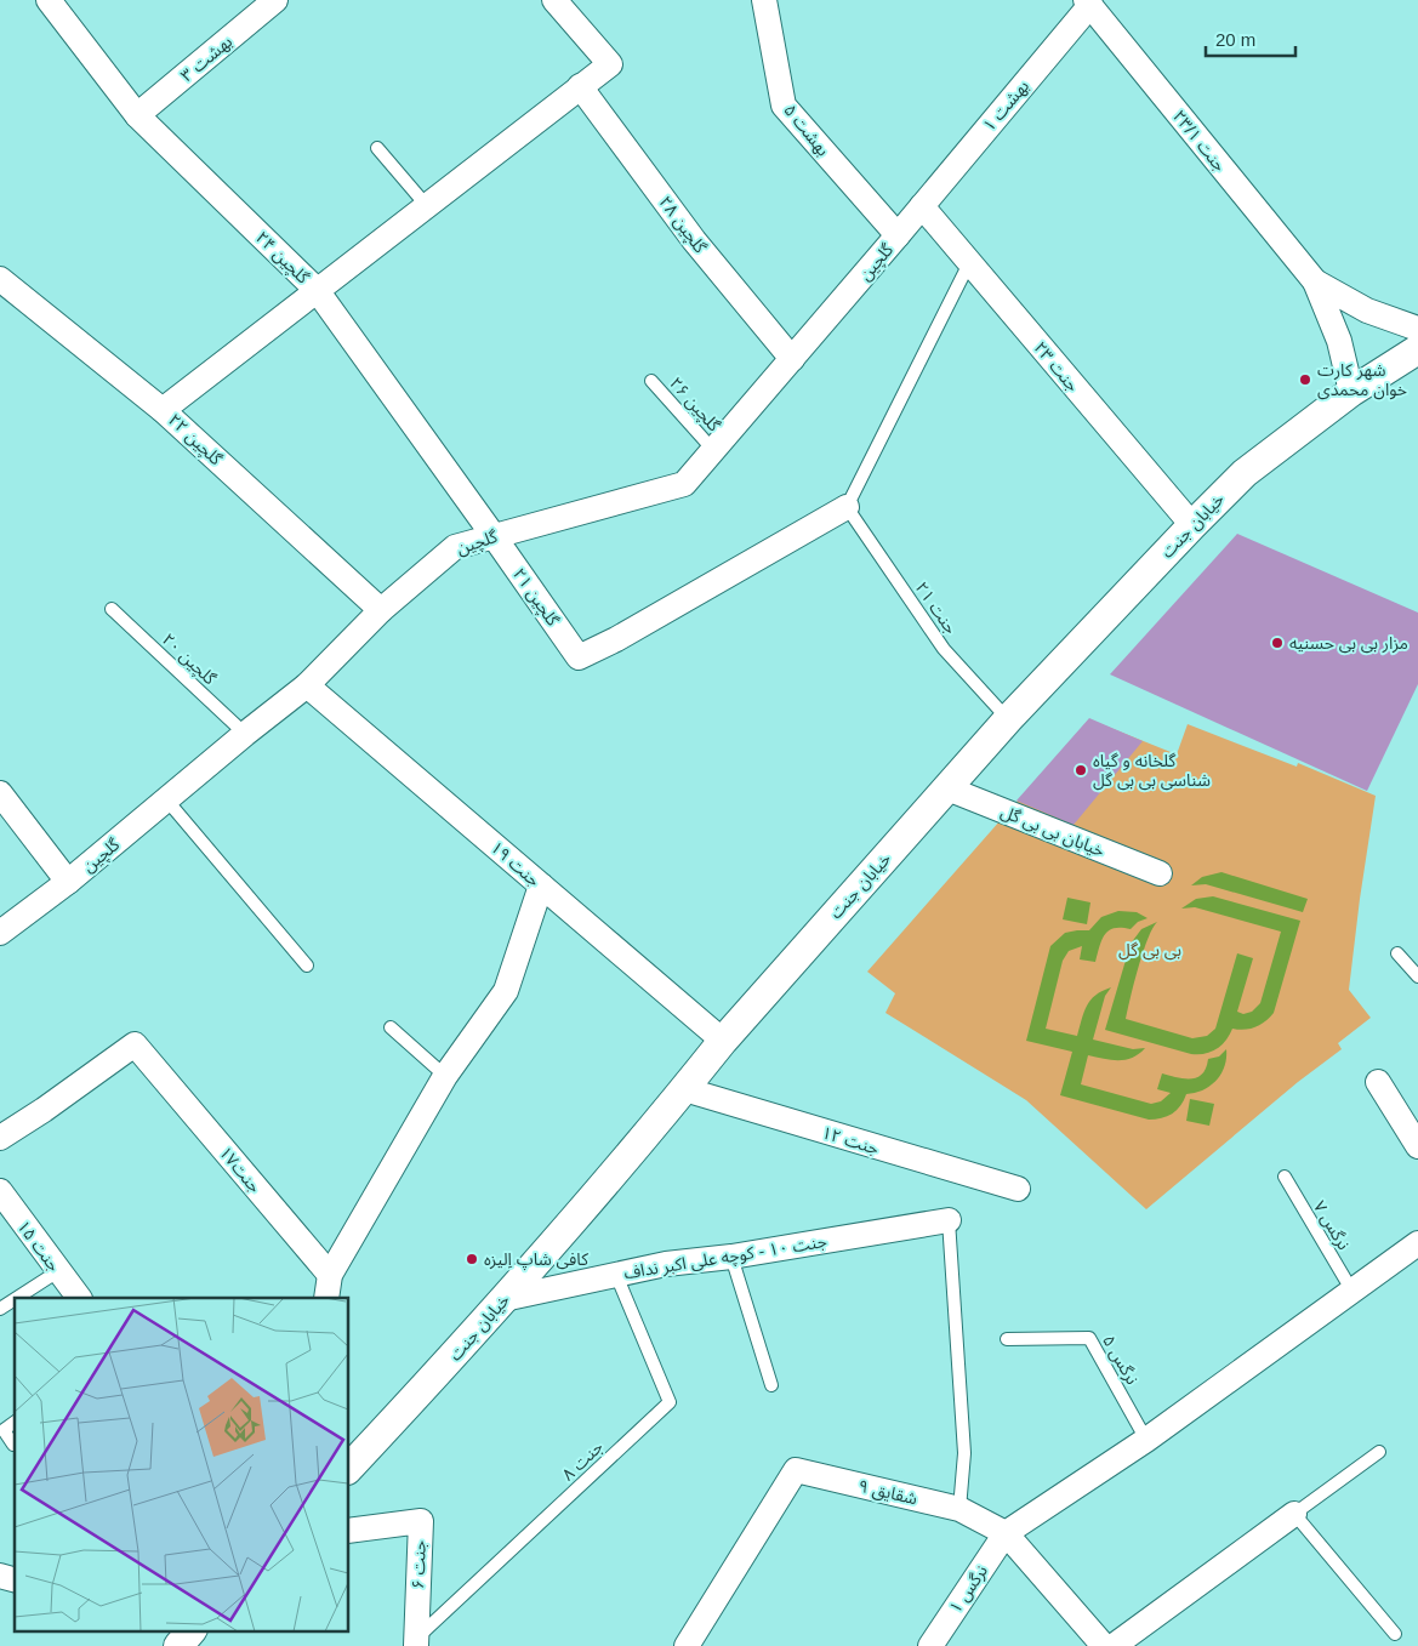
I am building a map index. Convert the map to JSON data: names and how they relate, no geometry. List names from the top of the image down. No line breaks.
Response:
{"streets":{"street":["بهشت ۳","بهشت ۱","بهشت ۵","جنت ۲۳/۱","گلچین ۲۸","گلچین ۲۴","گلچین","جنت ۲۳","گلچین ۲۲","خیابان جنت","گلچین ۲۱","خیابان بی بی گل","جنت ۱۹","جنت ۱۲","جنت۱۷","جنت ۱۵","جنت ۱۰ - کوچه علی اکبر نداف","شقایق ۹","جنت ۶","نرگس ۱"],"lane":["گلچین ۲۶","جنت ۲۱","گلچین ۲۰","نرگس ۷","نرگس ۵","جنت ۸"]},"crossings":[["بهشت ۳","گلچین ۲۴"],["بهشت ۱","جنت ۲۳/۱"],["بهشت ۱","گلچین"],["بهشت ۱","جنت ۲۳"],["بهشت ۵","گلچین"],["گلچین ۲۸","گلچین"],["گلچین ۲۴","گلچین"],["گلچین ۲۴","گلچین ۲۱"],["گلچین","جنت ۲۳"],["گلچین","گلچین ۲۶"],["گلچین","گلچین ۲۲"],["گلچین","گلچین ۲۱"],["گلچین","گلچین ۲۰"],["گلچین","جنت ۱۹"],["جنت ۲۳","خیابان جنت"],["خیابان جنت","جنت ۲۱"],["خیابان جنت","خیابان بی بی گل"],["خیابان جنت","جنت ۱۹"],["خیابان جنت","جنت ۱۲"],["خیابان جنت","جنت ۱۰ - کوچه علی اکبر نداف"],["گلچین ۲۱","جنت ۲۱"],["جنت ۱۰ - کوچه علی اکبر نداف","جنت ۸"],["جنت ۸","جنت ۶"],["شقایق ۹","نرگس ۱"]],"parks":["بی بی گل"],"places":["شهر کارت خوان محمدی","مزار بی بی حسنیه","گلخانه و گیاه شناسی بی بی گل","کافی شاپ اِلیزه"],"scale_bar":"20 m"}
